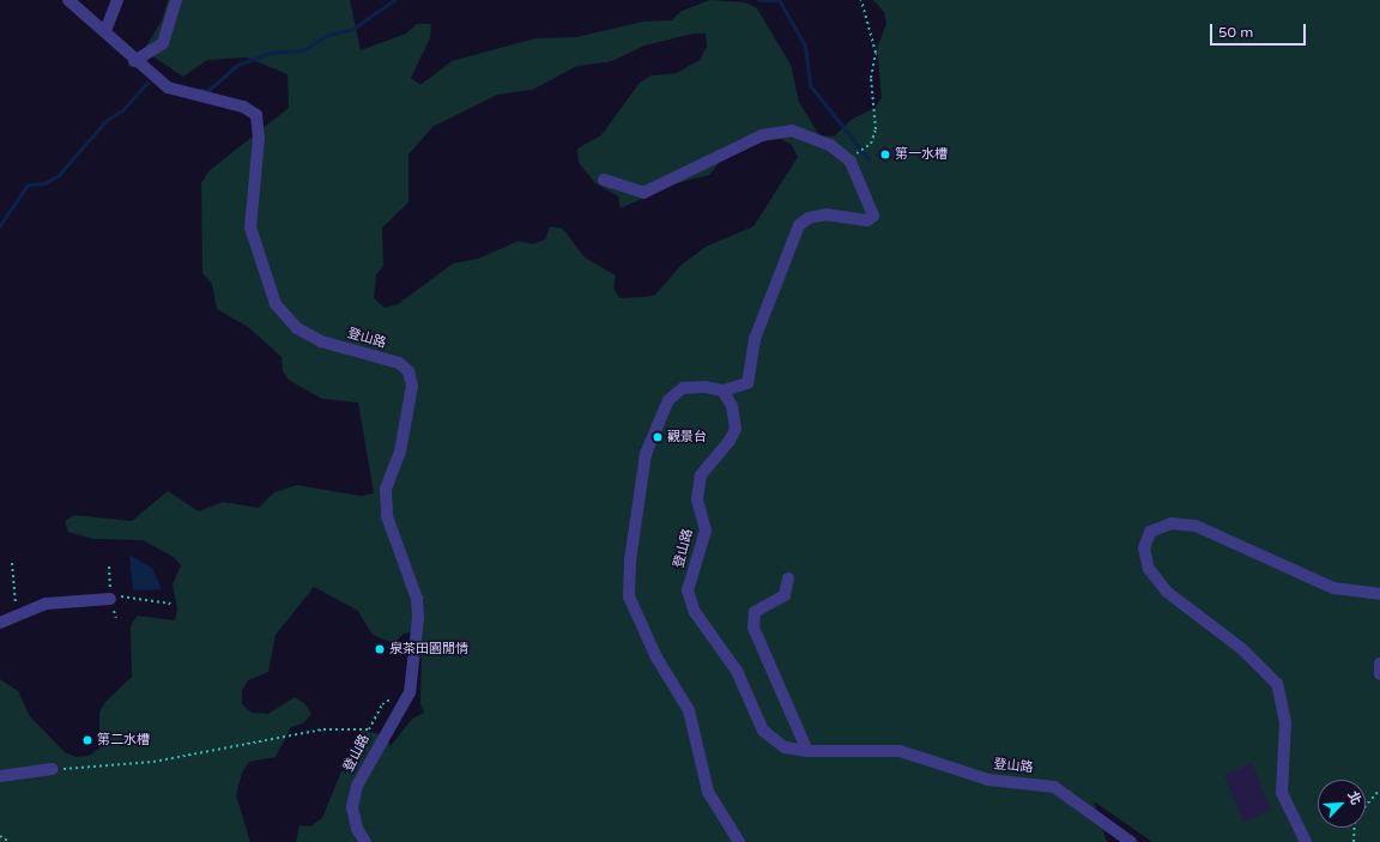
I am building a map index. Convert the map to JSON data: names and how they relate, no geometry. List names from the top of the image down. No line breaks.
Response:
{"streets":{"street":["登山路"]},"places":["第一水槽","觀景台","泉茶田園閒情","第二水槽"],"scale_bar":"50 m","north":"top right"}
